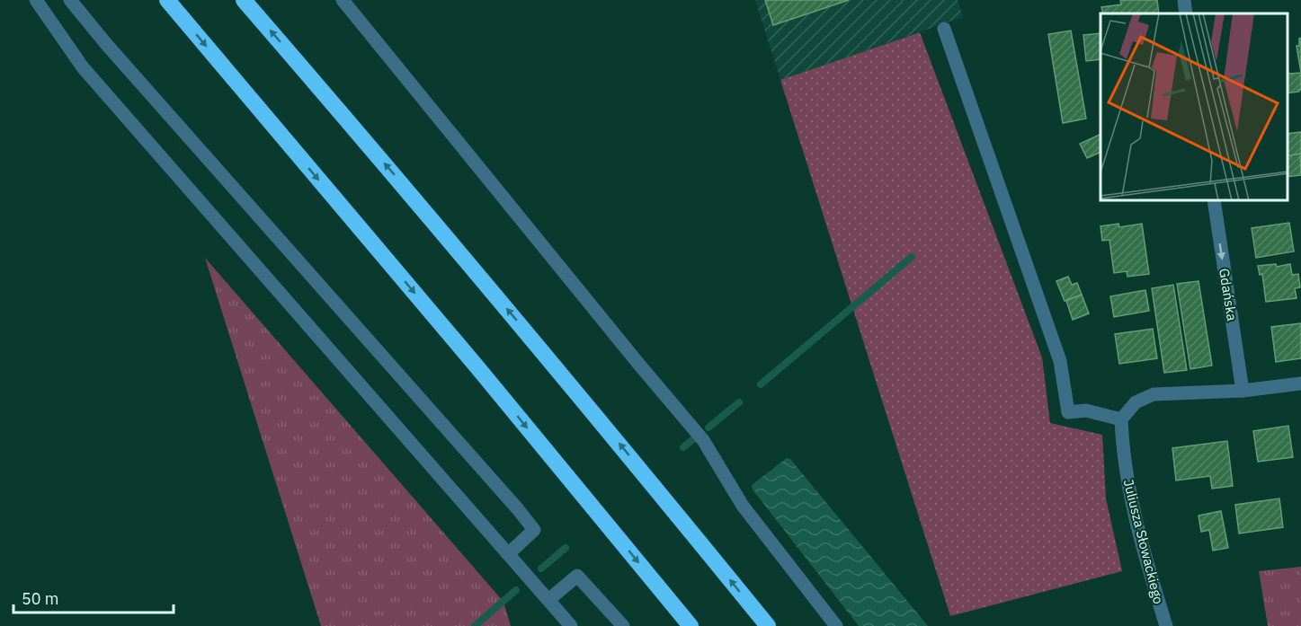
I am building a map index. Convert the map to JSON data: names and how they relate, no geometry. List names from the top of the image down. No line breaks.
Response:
{"streets":{"street":["Gdańska","Juliusza Słowackiego"]},"one_way":["Gdańska"],"scale_bar":"50 m"}
